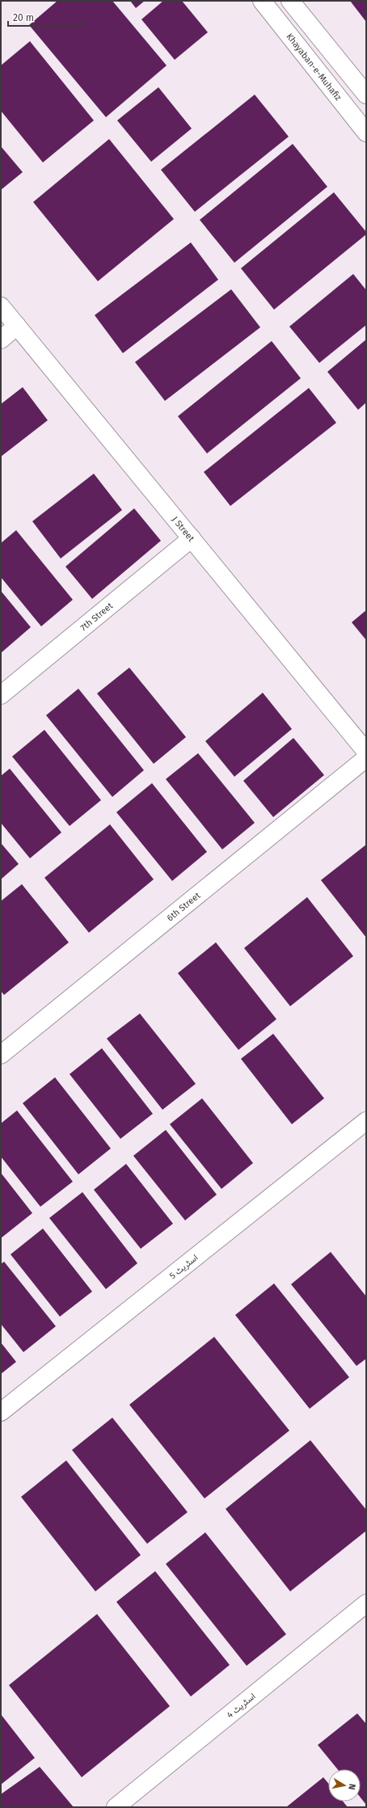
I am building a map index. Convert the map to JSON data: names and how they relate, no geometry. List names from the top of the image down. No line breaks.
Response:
{"streets":{"street":["Khayaban-e-Muhafiz","J Street","7th Street","6th Street","اسٹریٹ 5","اسٹریٹ 4"]},"crossings":[["J Street","7th Street"]],"scale_bar":"20 m","north":"right"}
